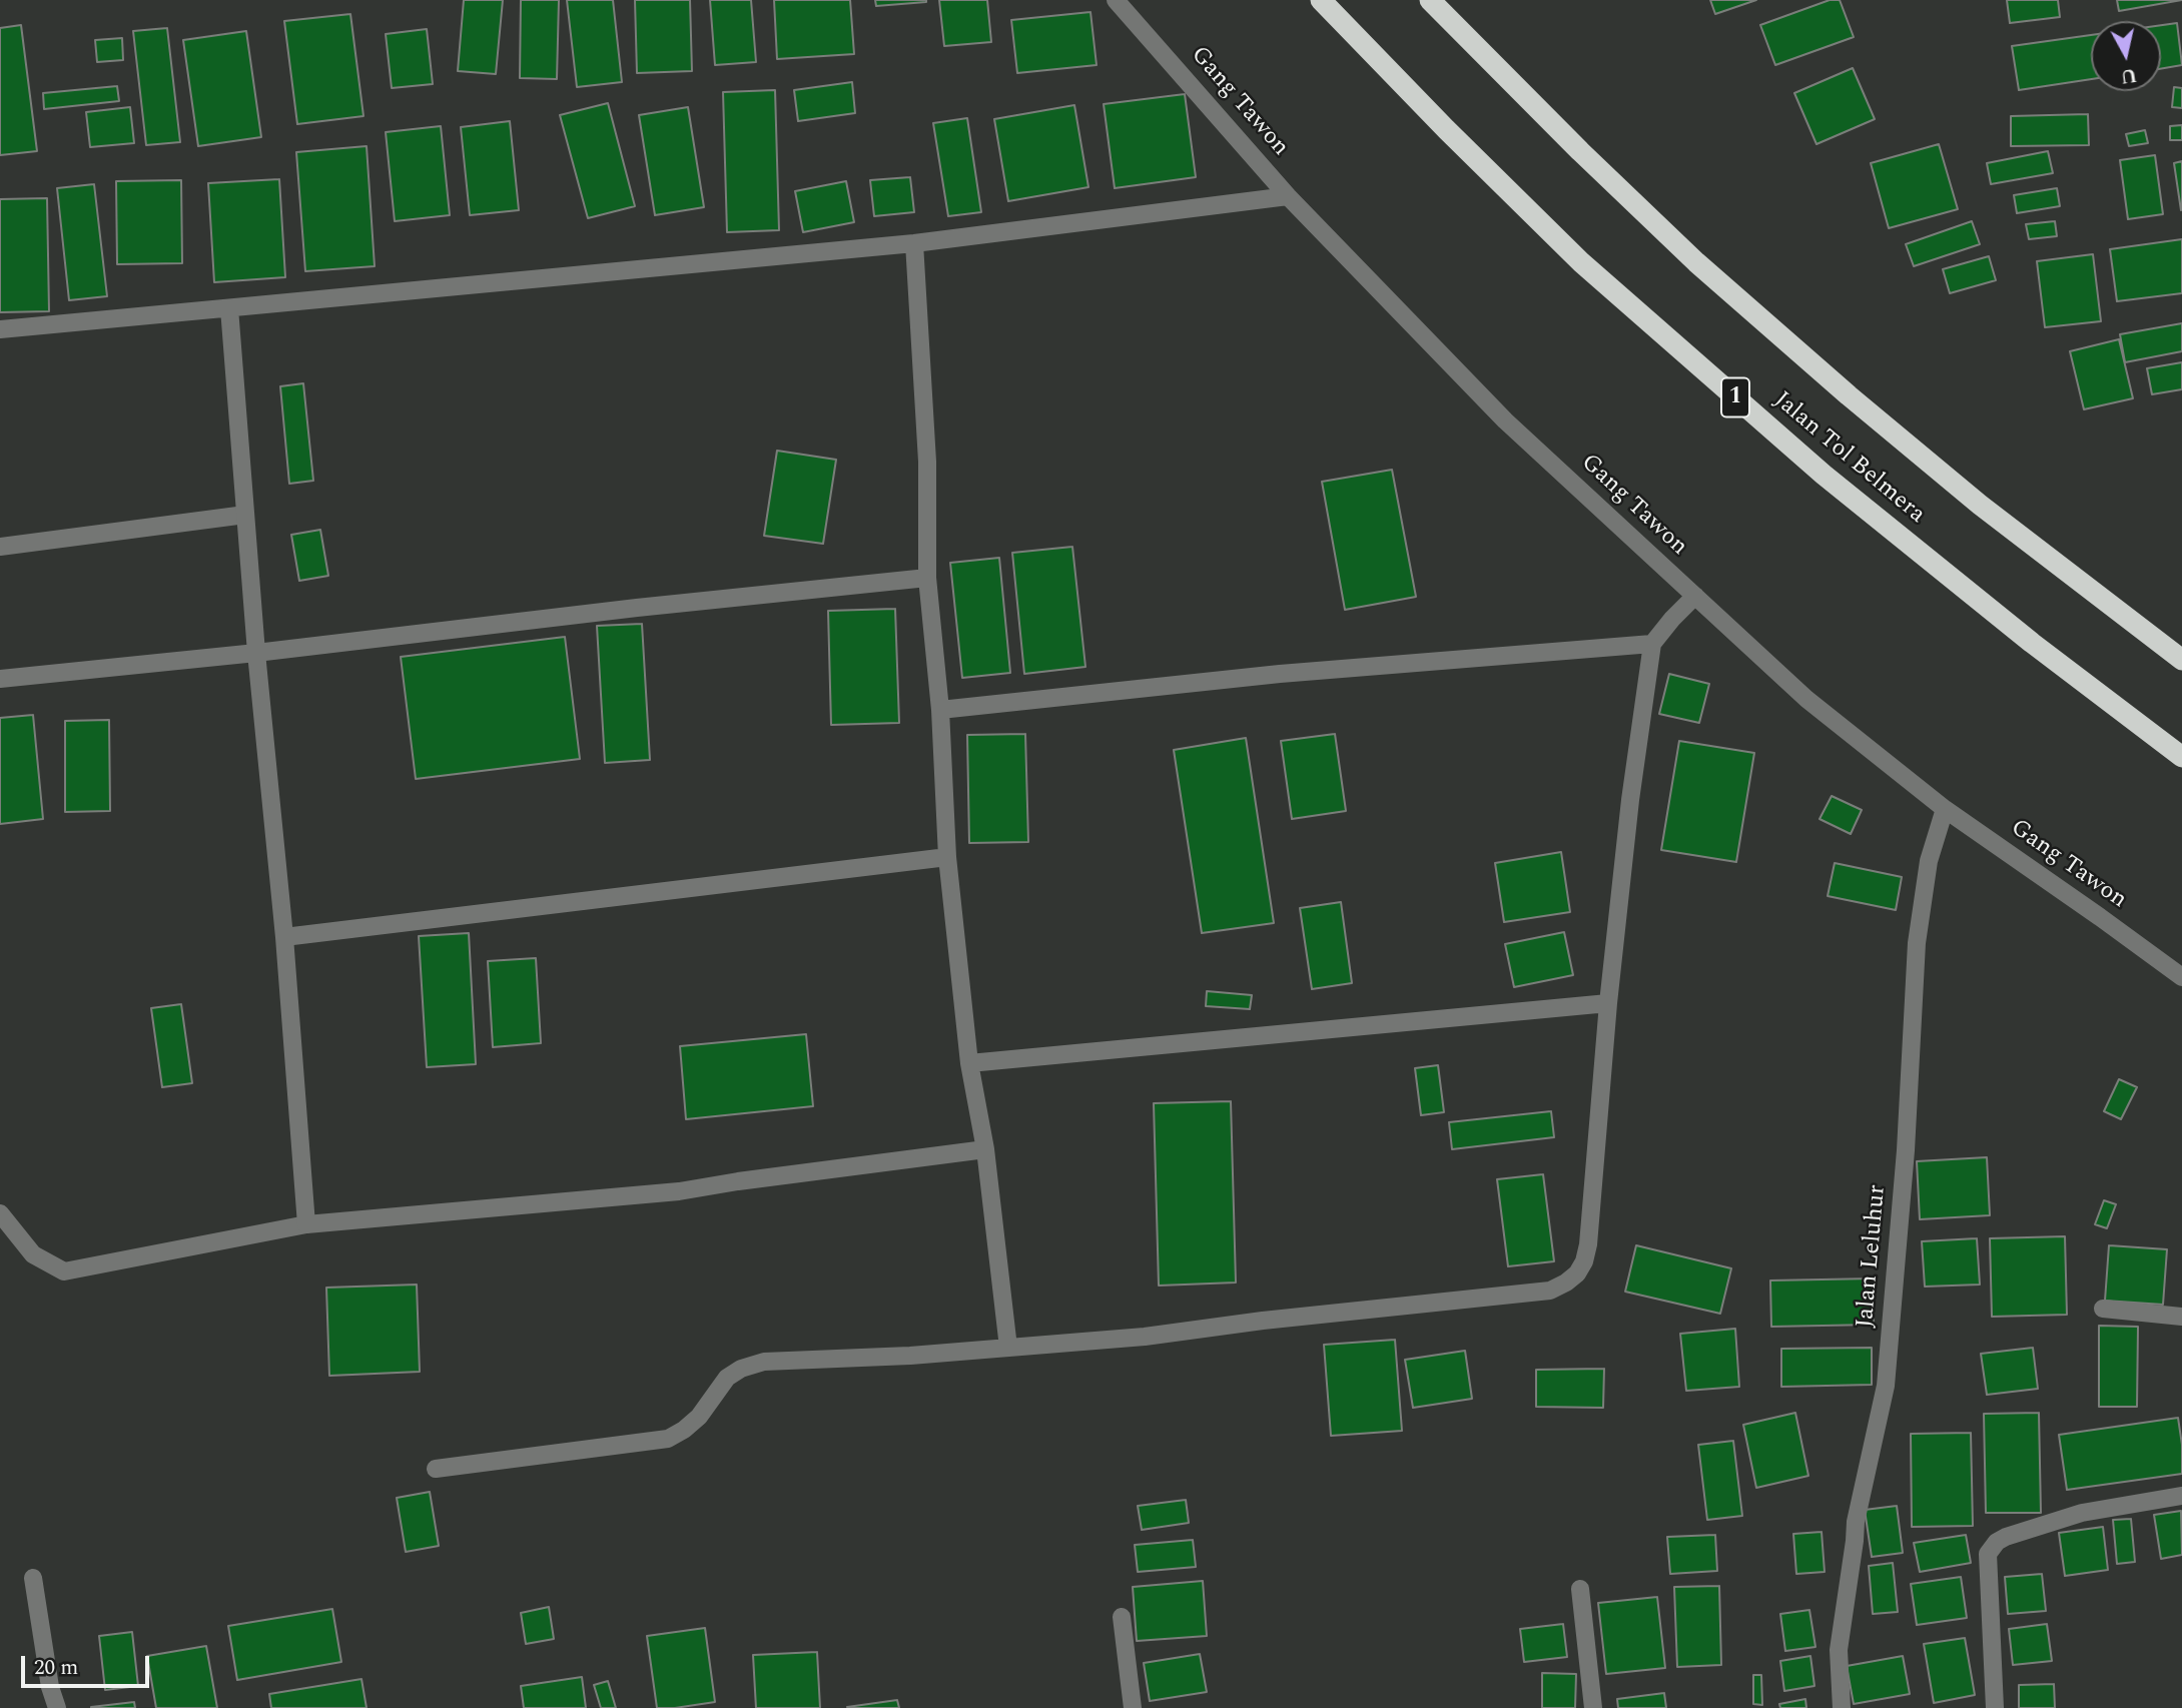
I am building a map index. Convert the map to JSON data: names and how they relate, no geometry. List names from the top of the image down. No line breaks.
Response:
{"streets":{"highway":["1","Jalan Tol Belmera"],"street":["Gang Tawon","Jalan Leluhur"]},"crossings":[["Gang Tawon","Jalan Leluhur"]],"scale_bar":"20 m","north":"bottom"}
